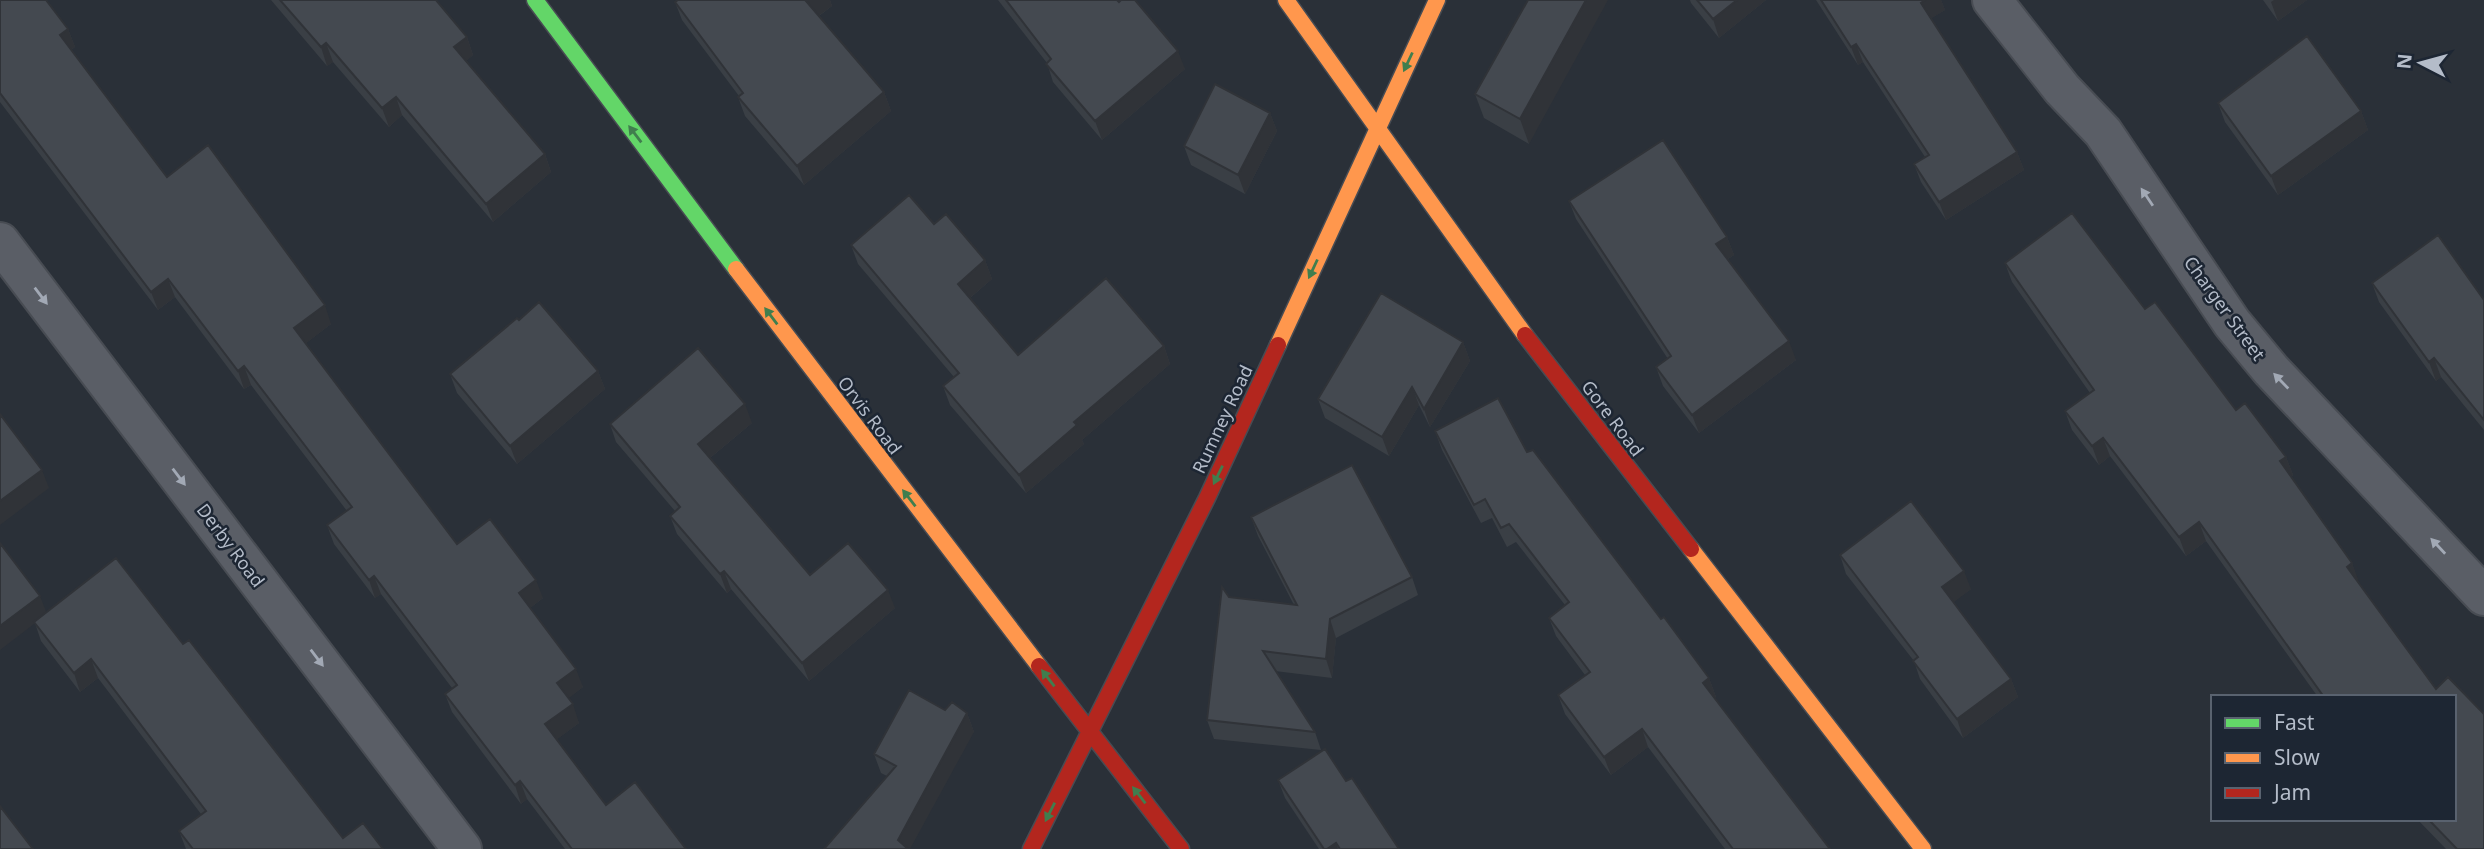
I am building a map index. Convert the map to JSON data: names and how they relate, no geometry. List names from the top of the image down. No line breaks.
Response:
{"streets":{"street":["Charger Street","Orvis Road","Gore Road","Rumney Road","Derby Road"]},"crossings":[["Orvis Road","Rumney Road"],["Gore Road","Rumney Road"]],"one_way":["Charger Street","Orvis Road","Rumney Road","Derby Road"],"legend":["Fast","Slow","Jam"],"north":"left"}
